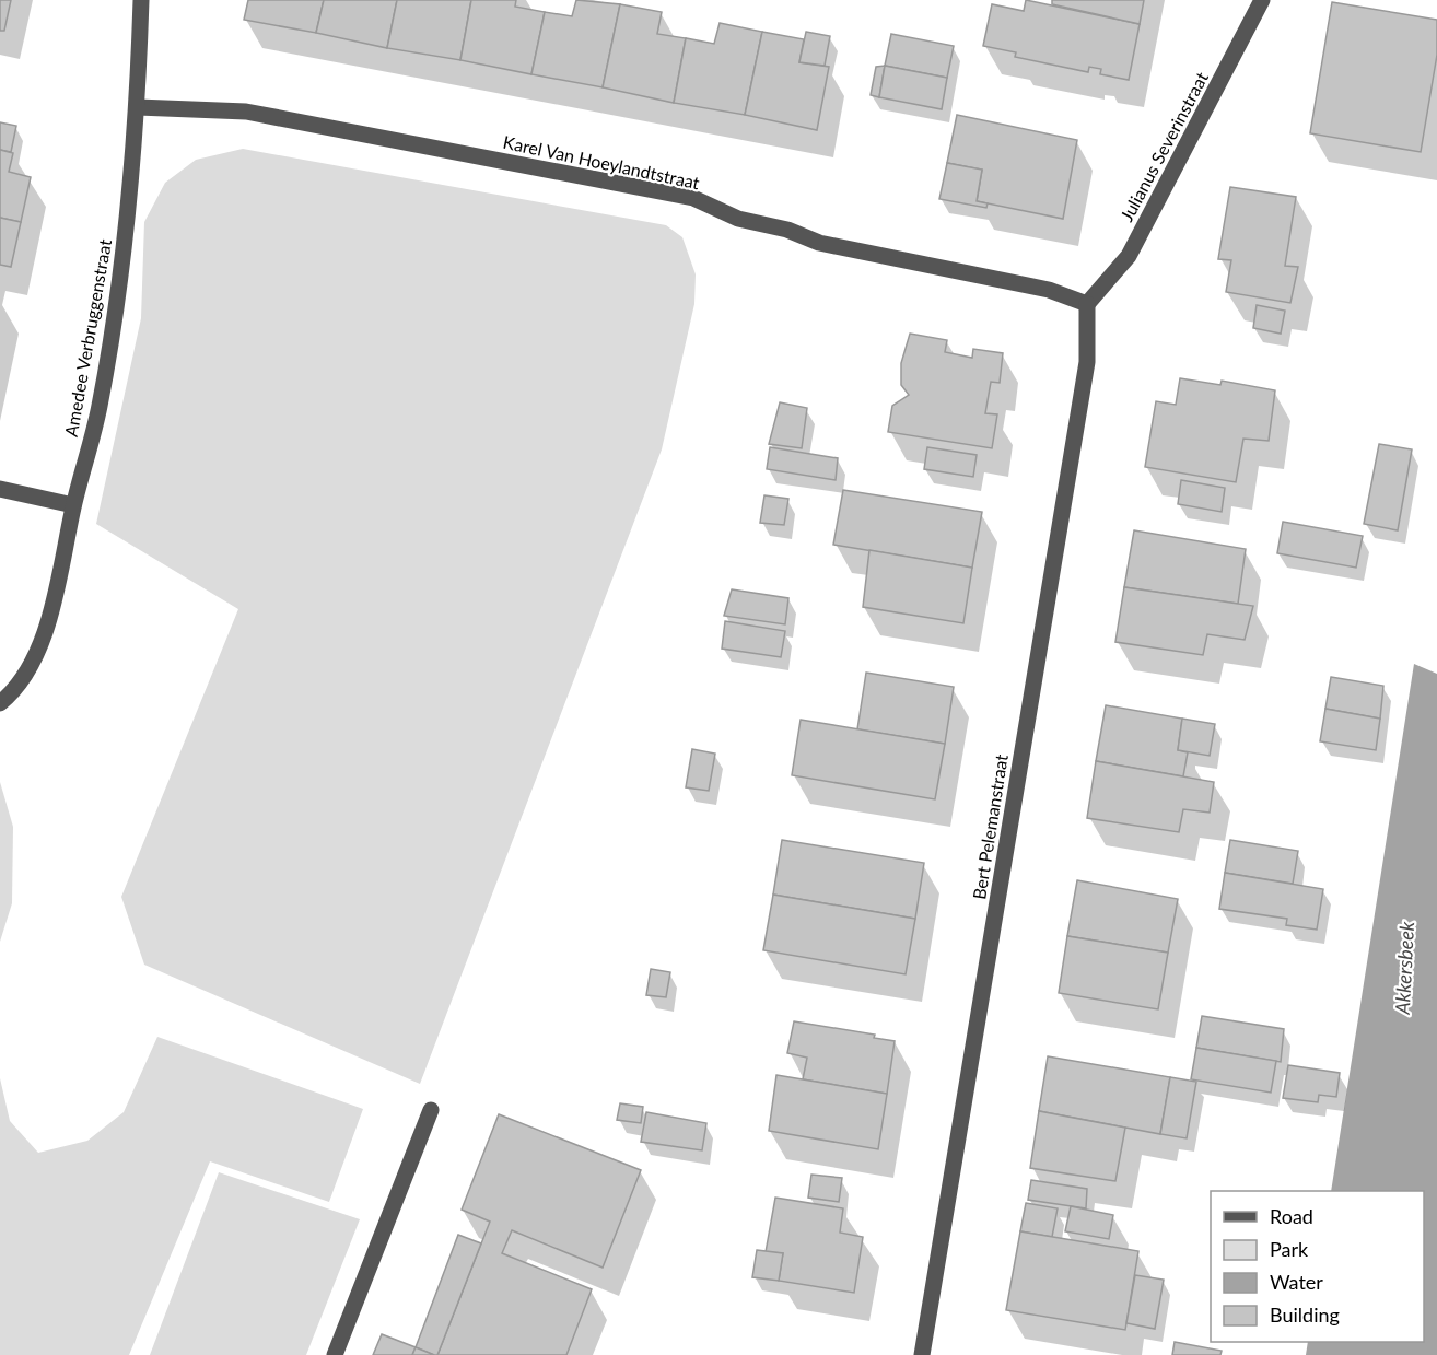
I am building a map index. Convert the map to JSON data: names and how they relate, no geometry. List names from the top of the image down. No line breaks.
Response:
{"streets":{"street":["Julianus Severinstraat","Karel Van Hoeylandtstraat","Amedee Verbruggenstraat","Bert Pelemanstraat"]},"crossings":[["Julianus Severinstraat","Karel Van Hoeylandtstraat"],["Julianus Severinstraat","Bert Pelemanstraat"],["Karel Van Hoeylandtstraat","Amedee Verbruggenstraat"],["Karel Van Hoeylandtstraat","Bert Pelemanstraat"]],"water":["Akkersbeek"],"legend":["Road","Park","Water","Building"]}
